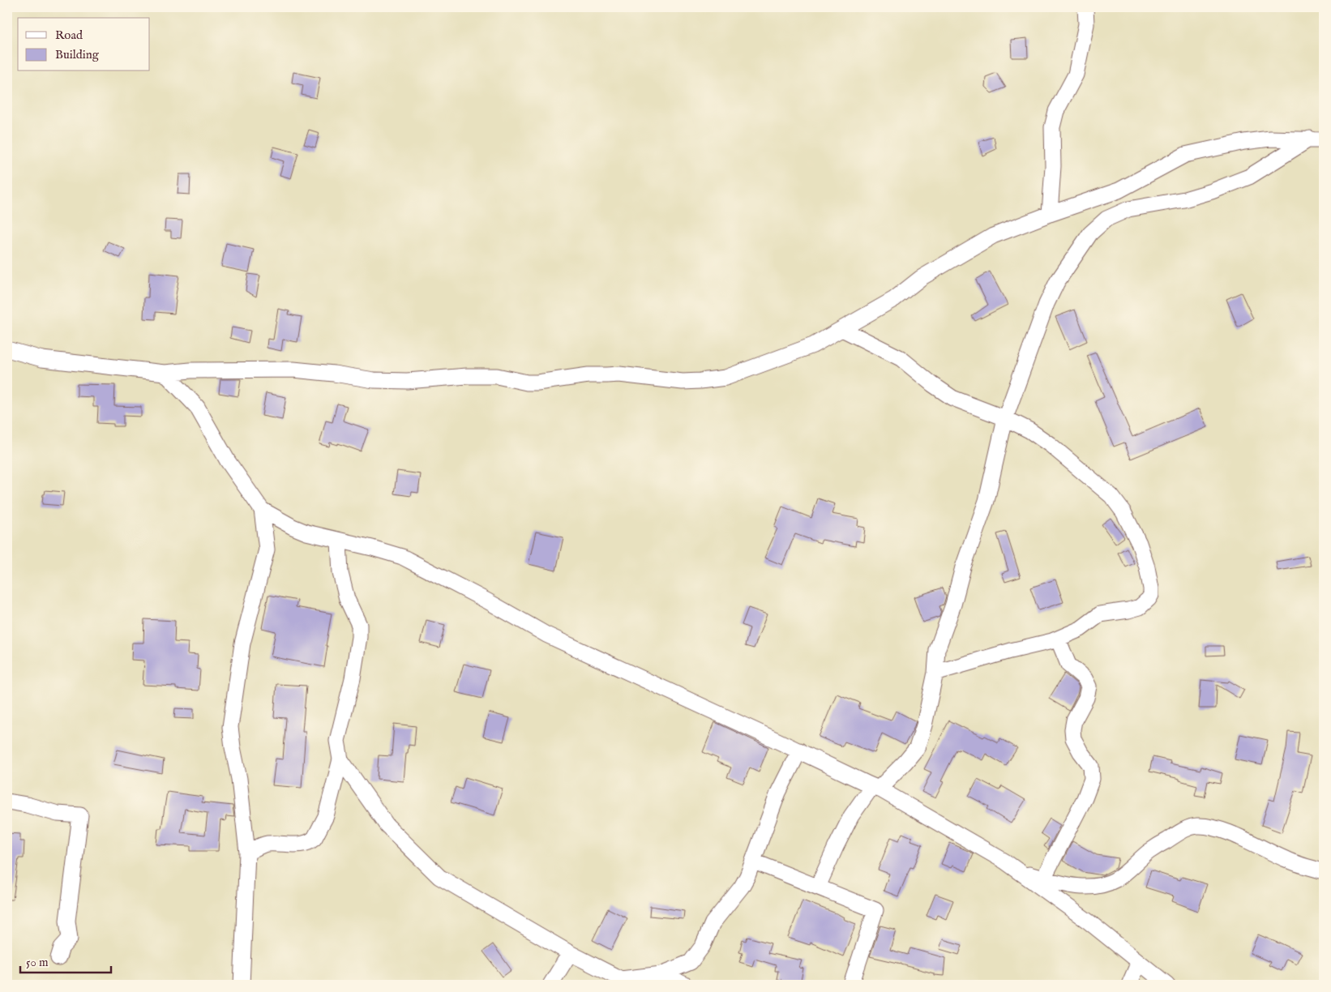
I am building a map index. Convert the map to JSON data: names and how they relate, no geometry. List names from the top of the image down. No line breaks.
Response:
{"legend":["Road","Building"],"scale_bar":"50 m"}
